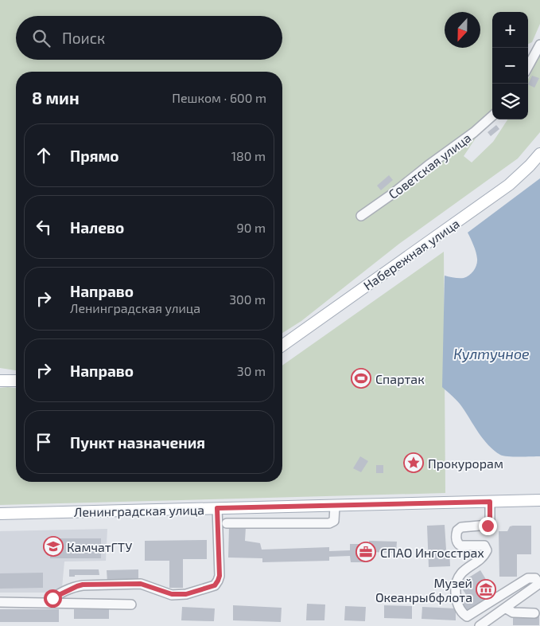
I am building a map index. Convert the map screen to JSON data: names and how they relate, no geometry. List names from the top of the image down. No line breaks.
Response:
{"streets":{"main road":["Набережная улица","Ленинградская улица"],"street":["Советская улица"]},"water":["Култучное"],"places":{"sports":["Спартак"],"place":["Прокурорам"],"school or university":["КамчатГТУ"],"office":["СПАО Ингосстрах"],"museum":["Музей Океанрыбфлота"]},"north":"bottom","page":{"map_buttons":["+","−"],"search":"Поиск","heading":["8 мин","Пешком · 600 m"],"list":[["Прямо","180 m"],["Налево","90 m"],["Направо","Ленинградская улица","300 m"],["Направо","30 m"],"Пункт назначения"]}}
